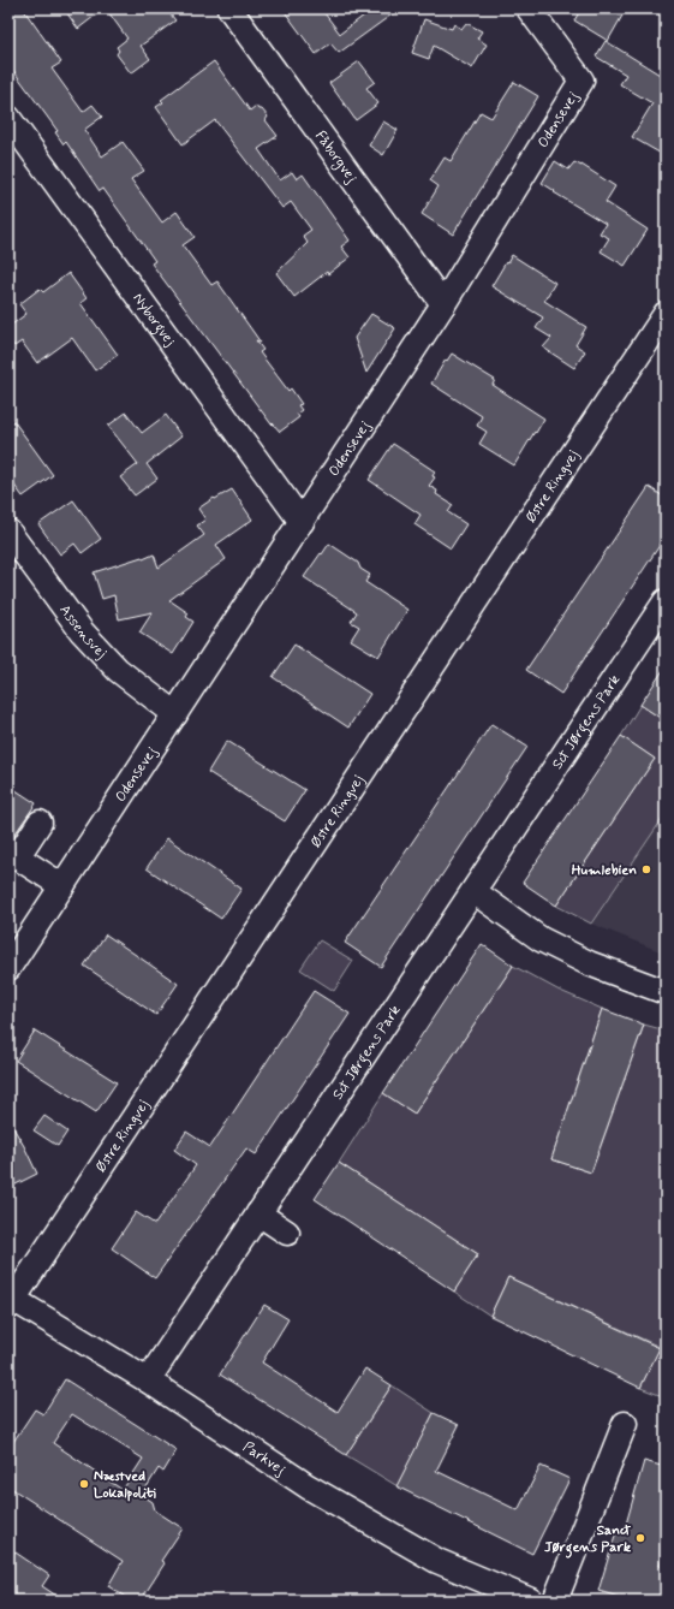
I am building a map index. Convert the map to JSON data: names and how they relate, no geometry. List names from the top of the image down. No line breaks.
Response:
{"streets":{"street":["Odensevej","Fåborgvej","Nyborgvej","Østre Ringvej","Assensvej","Sct Jørgens Park","Parkvej"]},"crossings":[["Odensevej","Fåborgvej"],["Odensevej","Nyborgvej"],["Odensevej","Assensvej"],["Østre Ringvej","Parkvej"],["Sct Jørgens Park","Parkvej"]],"places":["Humlebien","Næstved Lokalpoliti","Sanct Jørgens Park"]}
